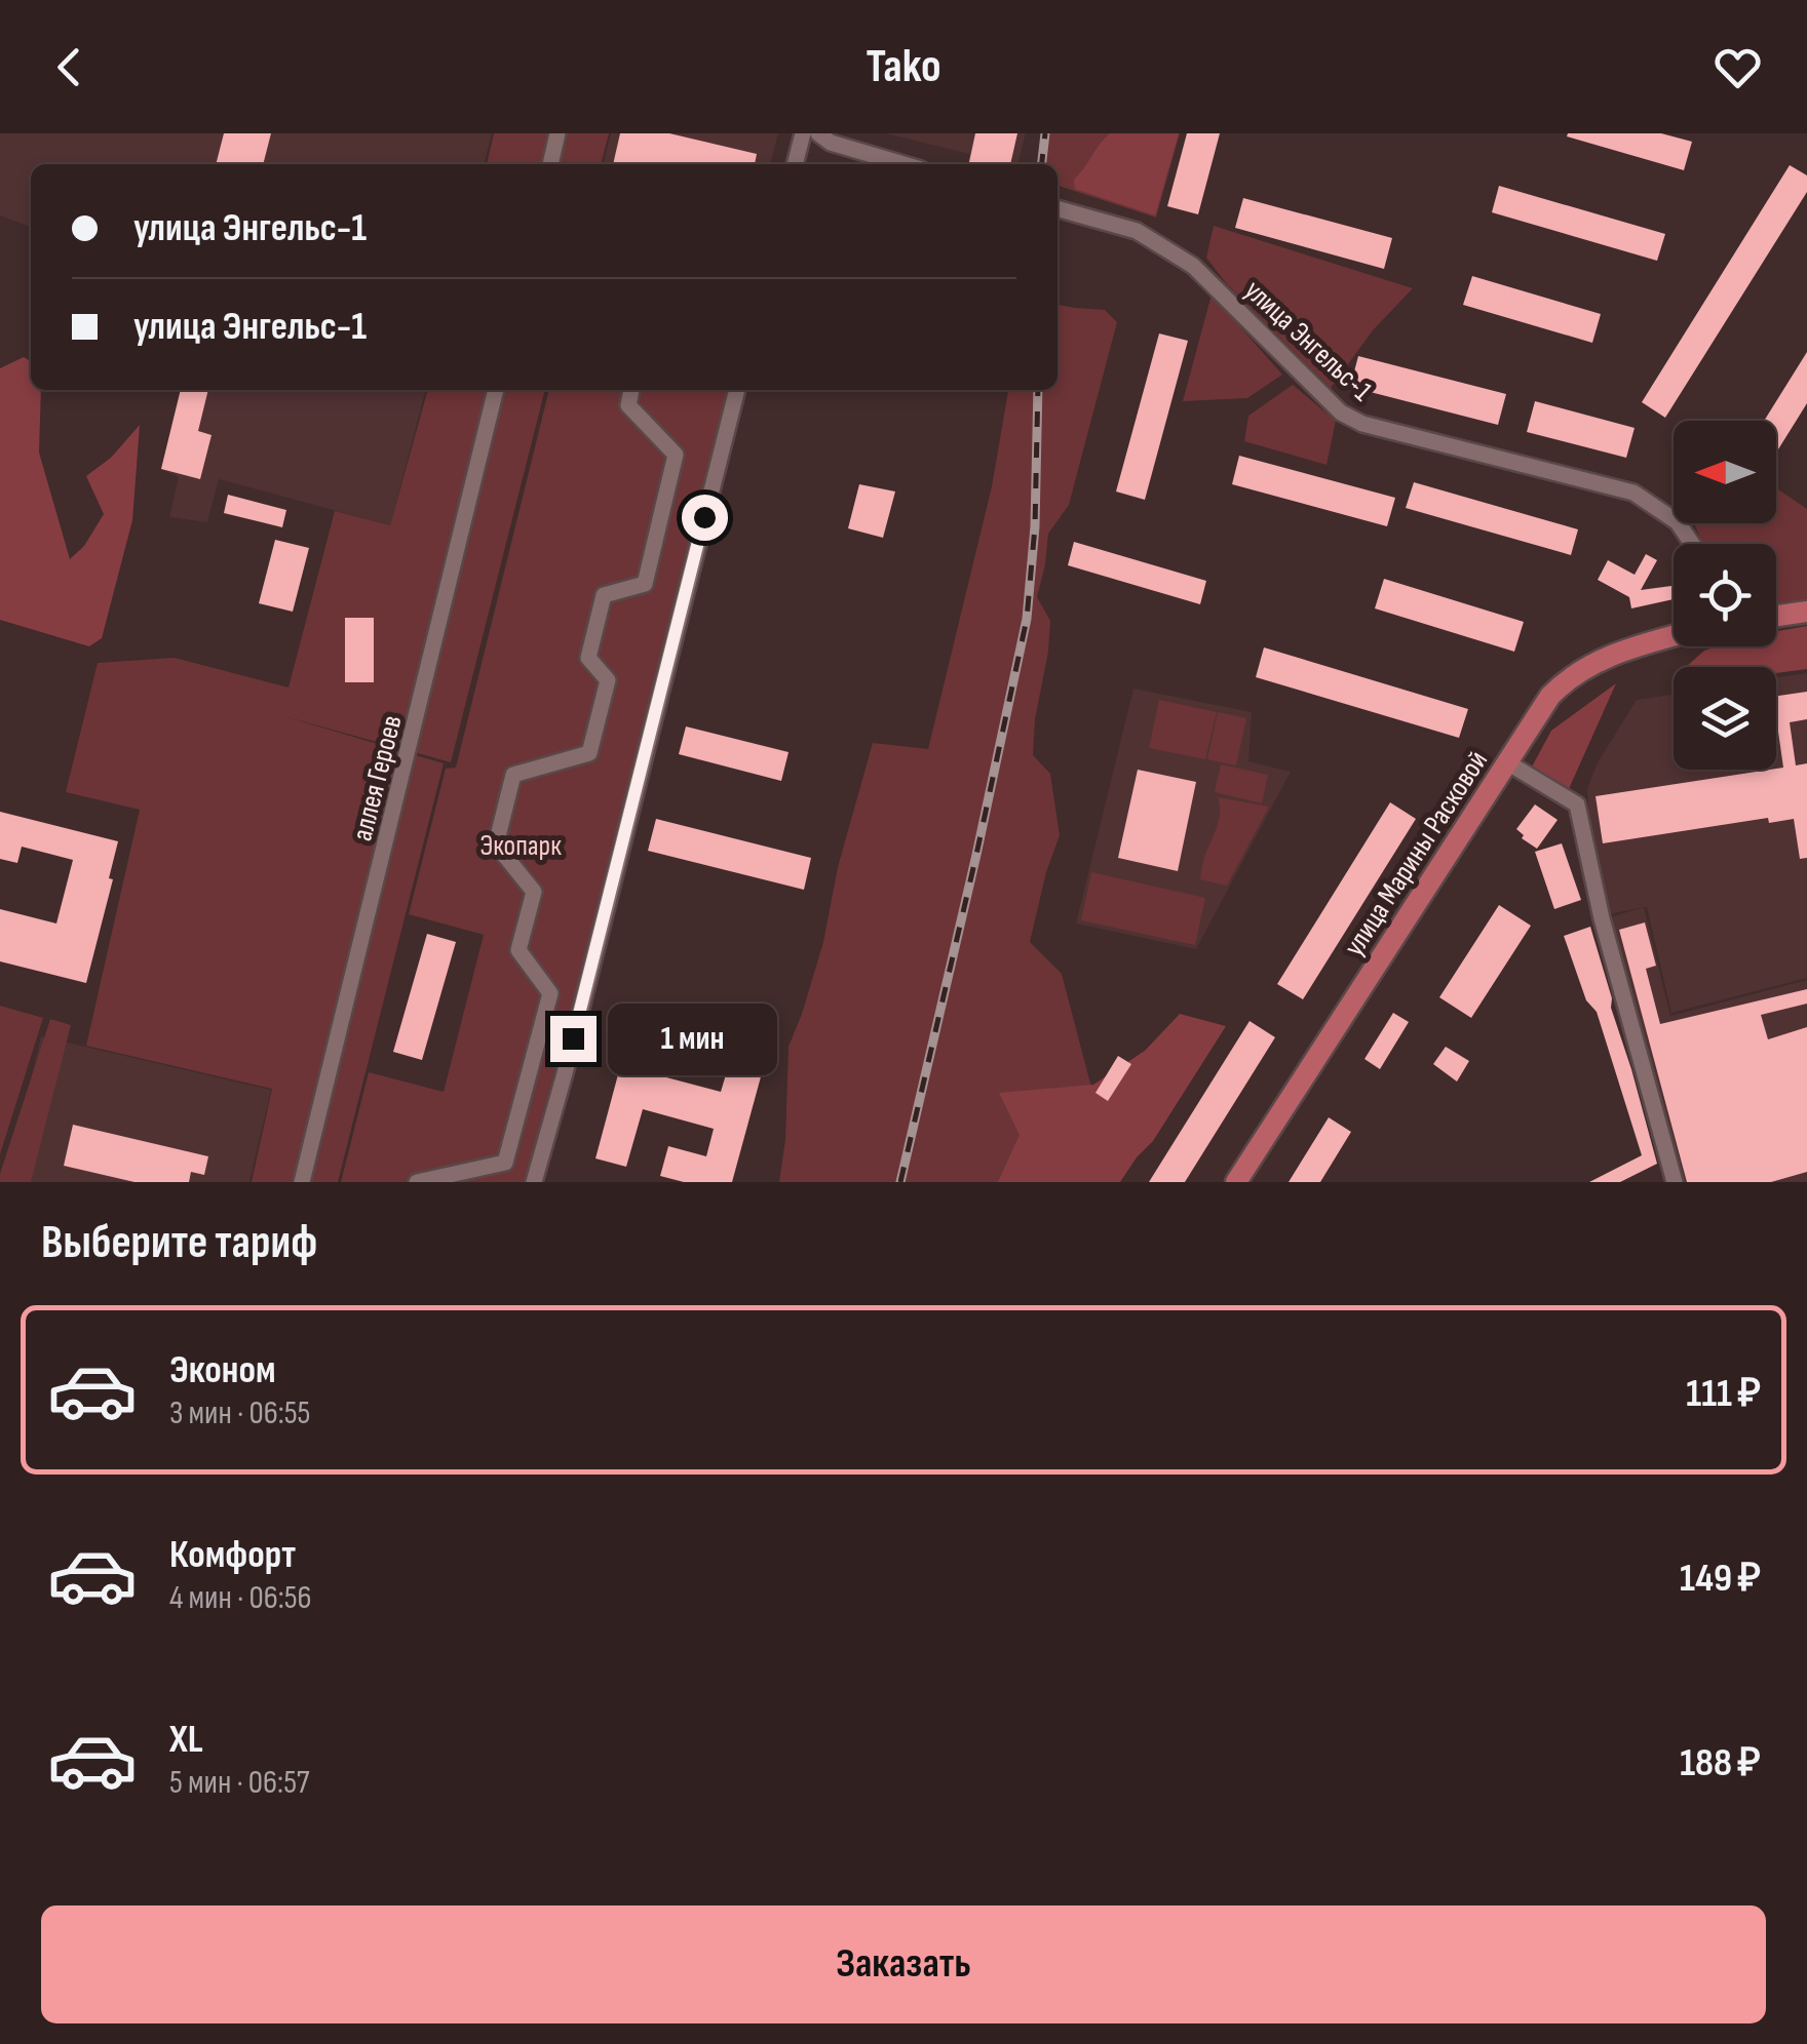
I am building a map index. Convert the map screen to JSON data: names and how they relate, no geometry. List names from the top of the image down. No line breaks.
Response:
{"streets":{"main road":["улица Марины Расковой"],"street":["улица Энгельс-1","аллея Героев"]},"parks":["Экопарк"],"north":"left","page":{"header":"Tako","banner":["улица Энгельс-1","улица Энгельс-1"],"bubble":"1 мин","heading":"Выберите тариф","list":[{"name":"Эконом","note":"3 мин · 06:55","value":"111 ₽"},{"name":"Комфорт","note":"4 мин · 06:56","value":"149 ₽"},{"name":"XL","note":"5 мин · 06:57","value":"188 ₽"}],"buttons":"Заказать"}}
